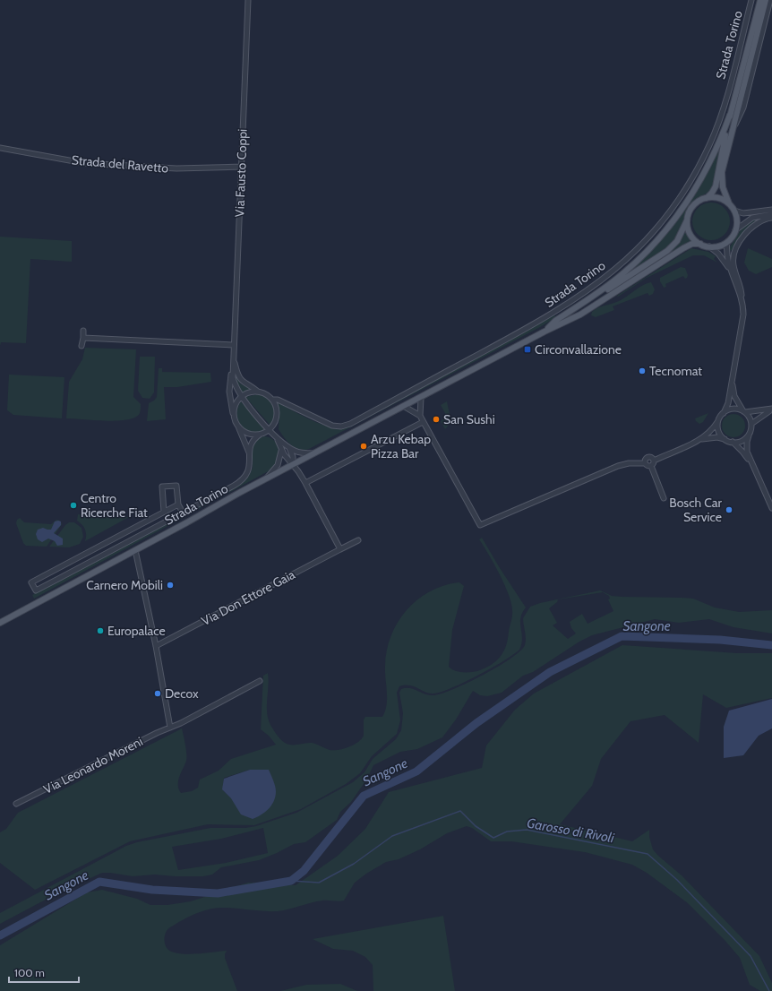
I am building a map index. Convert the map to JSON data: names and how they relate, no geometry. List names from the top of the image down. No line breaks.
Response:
{"streets":{"main road":["Strada Torino"],"street":["Strada del Ravetto","Via Fausto Coppi","Via Don Ettore Gaia","Via Leonardo Moreni"]},"crossings":[["Strada Torino","Via Fausto Coppi"],["Strada del Ravetto","Via Fausto Coppi"]],"water":["Sangone","Garosso di Rivoli"],"places":{"transit":["Circonvallazione"],"other":["Tecnomat","San Sushi","Arzu Kebap Pizza Bar","Centro Ricerche Fiat","Bosch Car Service","Carnero Mobili","Europalace","Decox"]},"scale_bar":"100 m"}
